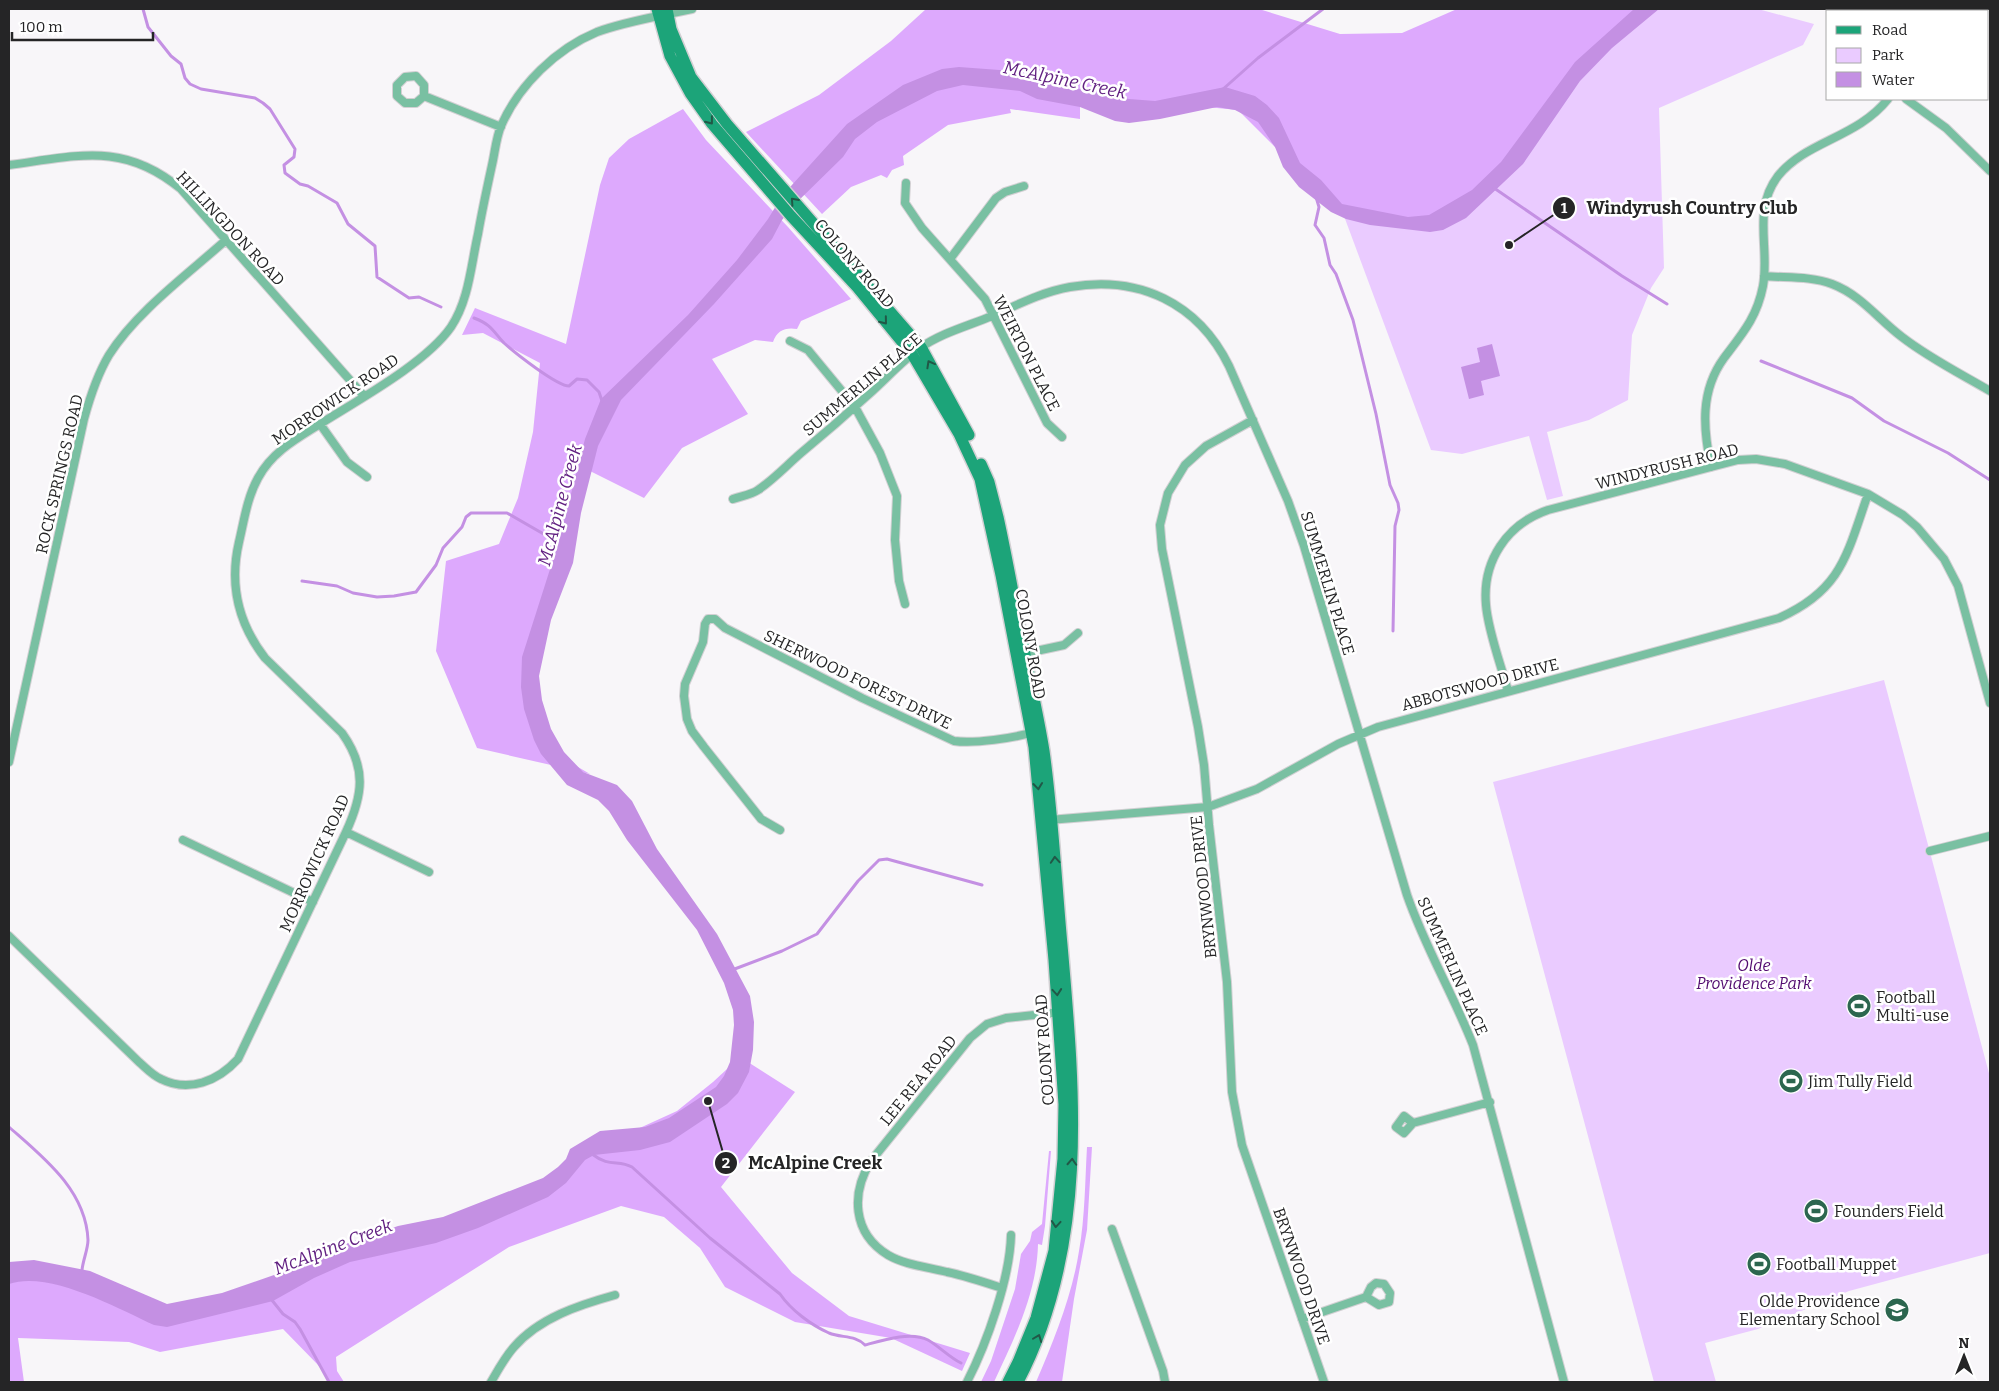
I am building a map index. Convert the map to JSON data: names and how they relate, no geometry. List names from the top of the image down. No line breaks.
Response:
{"streets":{"main road":["COLONY ROAD"],"street":["HILLINGDON ROAD","WEIRTON PLACE","SUMMERLIN PLACE","MORROWICK ROAD","WINDYRUSH ROAD","ROCK SPRINGS ROAD","SHERWOOD FOREST DRIVE","ABBOTSWOOD DRIVE","BRYNWOOD DRIVE","LEE REA ROAD"]},"crossings":[["HILLINGDON ROAD","MORROWICK ROAD"],["HILLINGDON ROAD","ROCK SPRINGS ROAD"],["COLONY ROAD","SUMMERLIN PLACE"],["COLONY ROAD","MORROWICK ROAD"],["COLONY ROAD","SHERWOOD FOREST DRIVE"],["COLONY ROAD","ABBOTSWOOD DRIVE"],["COLONY ROAD","LEE REA ROAD"],["WEIRTON PLACE","SUMMERLIN PLACE"],["SUMMERLIN PLACE","ABBOTSWOOD DRIVE"],["SUMMERLIN PLACE","BRYNWOOD DRIVE"],["WINDYRUSH ROAD","ABBOTSWOOD DRIVE"],["ABBOTSWOOD DRIVE","BRYNWOOD DRIVE"]],"water":["McAlpine Creek"],"parks":["Olde Providence Park"],"places":{"other":["Windyrush Country Club","McAlpine Creek"],"sports":["Football Multi-use","Jim Tully Field","Founders Field","Football Muppet"],"school or university":["Olde Providence Elementary School"]},"legend":["Road","Park","Water"],"scale_bar":"100 m","north":"top"}
